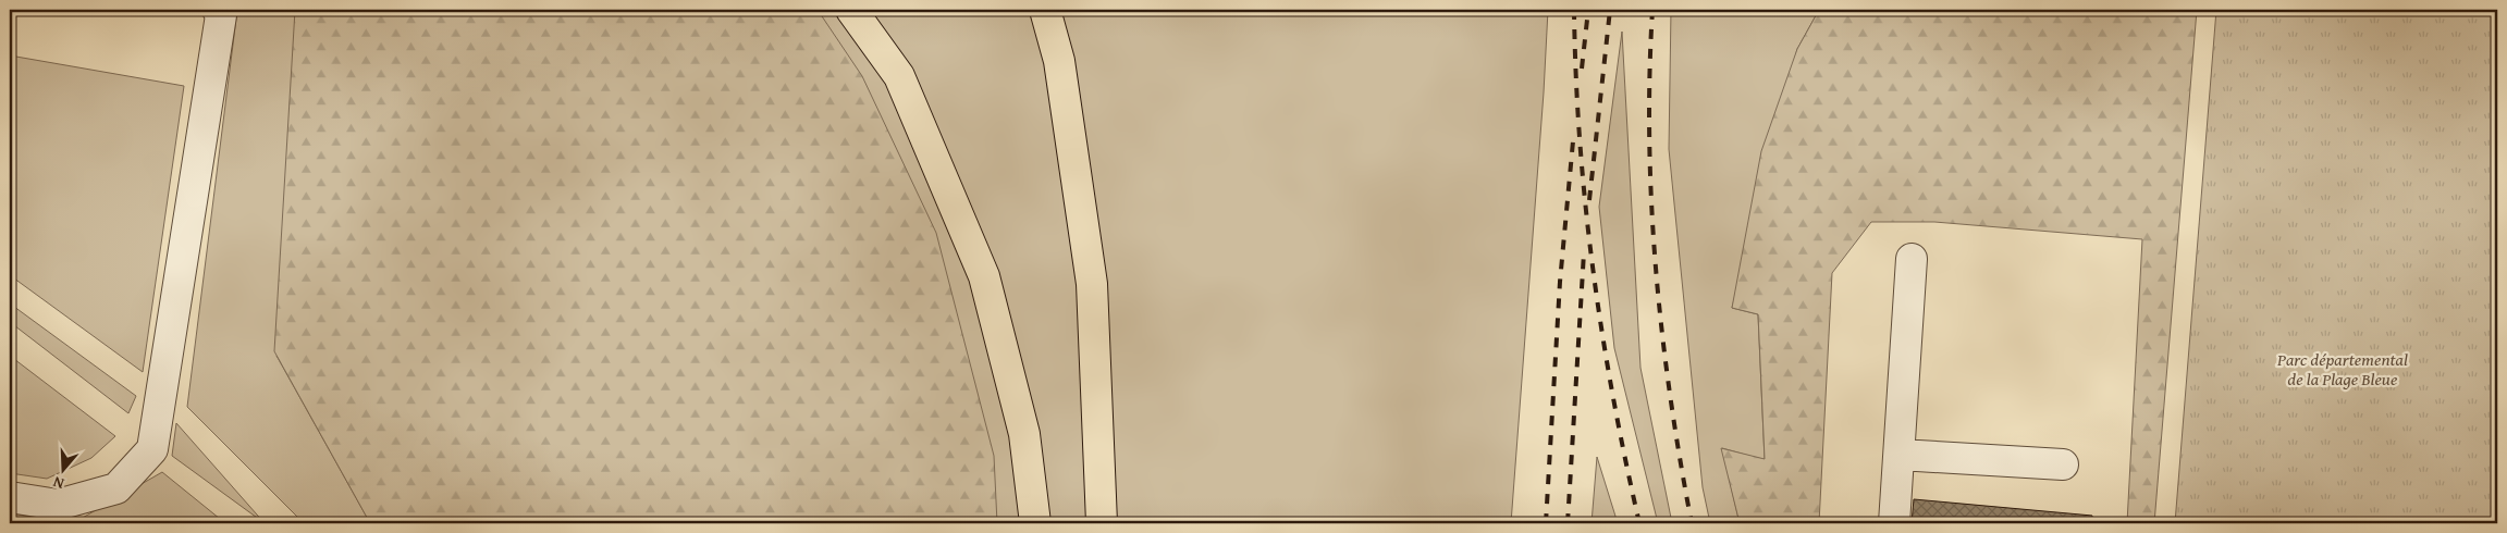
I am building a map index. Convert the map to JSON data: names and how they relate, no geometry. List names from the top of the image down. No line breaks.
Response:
{"parks":["Parc départemental de la Plage Bleue"],"north":"bottom"}
